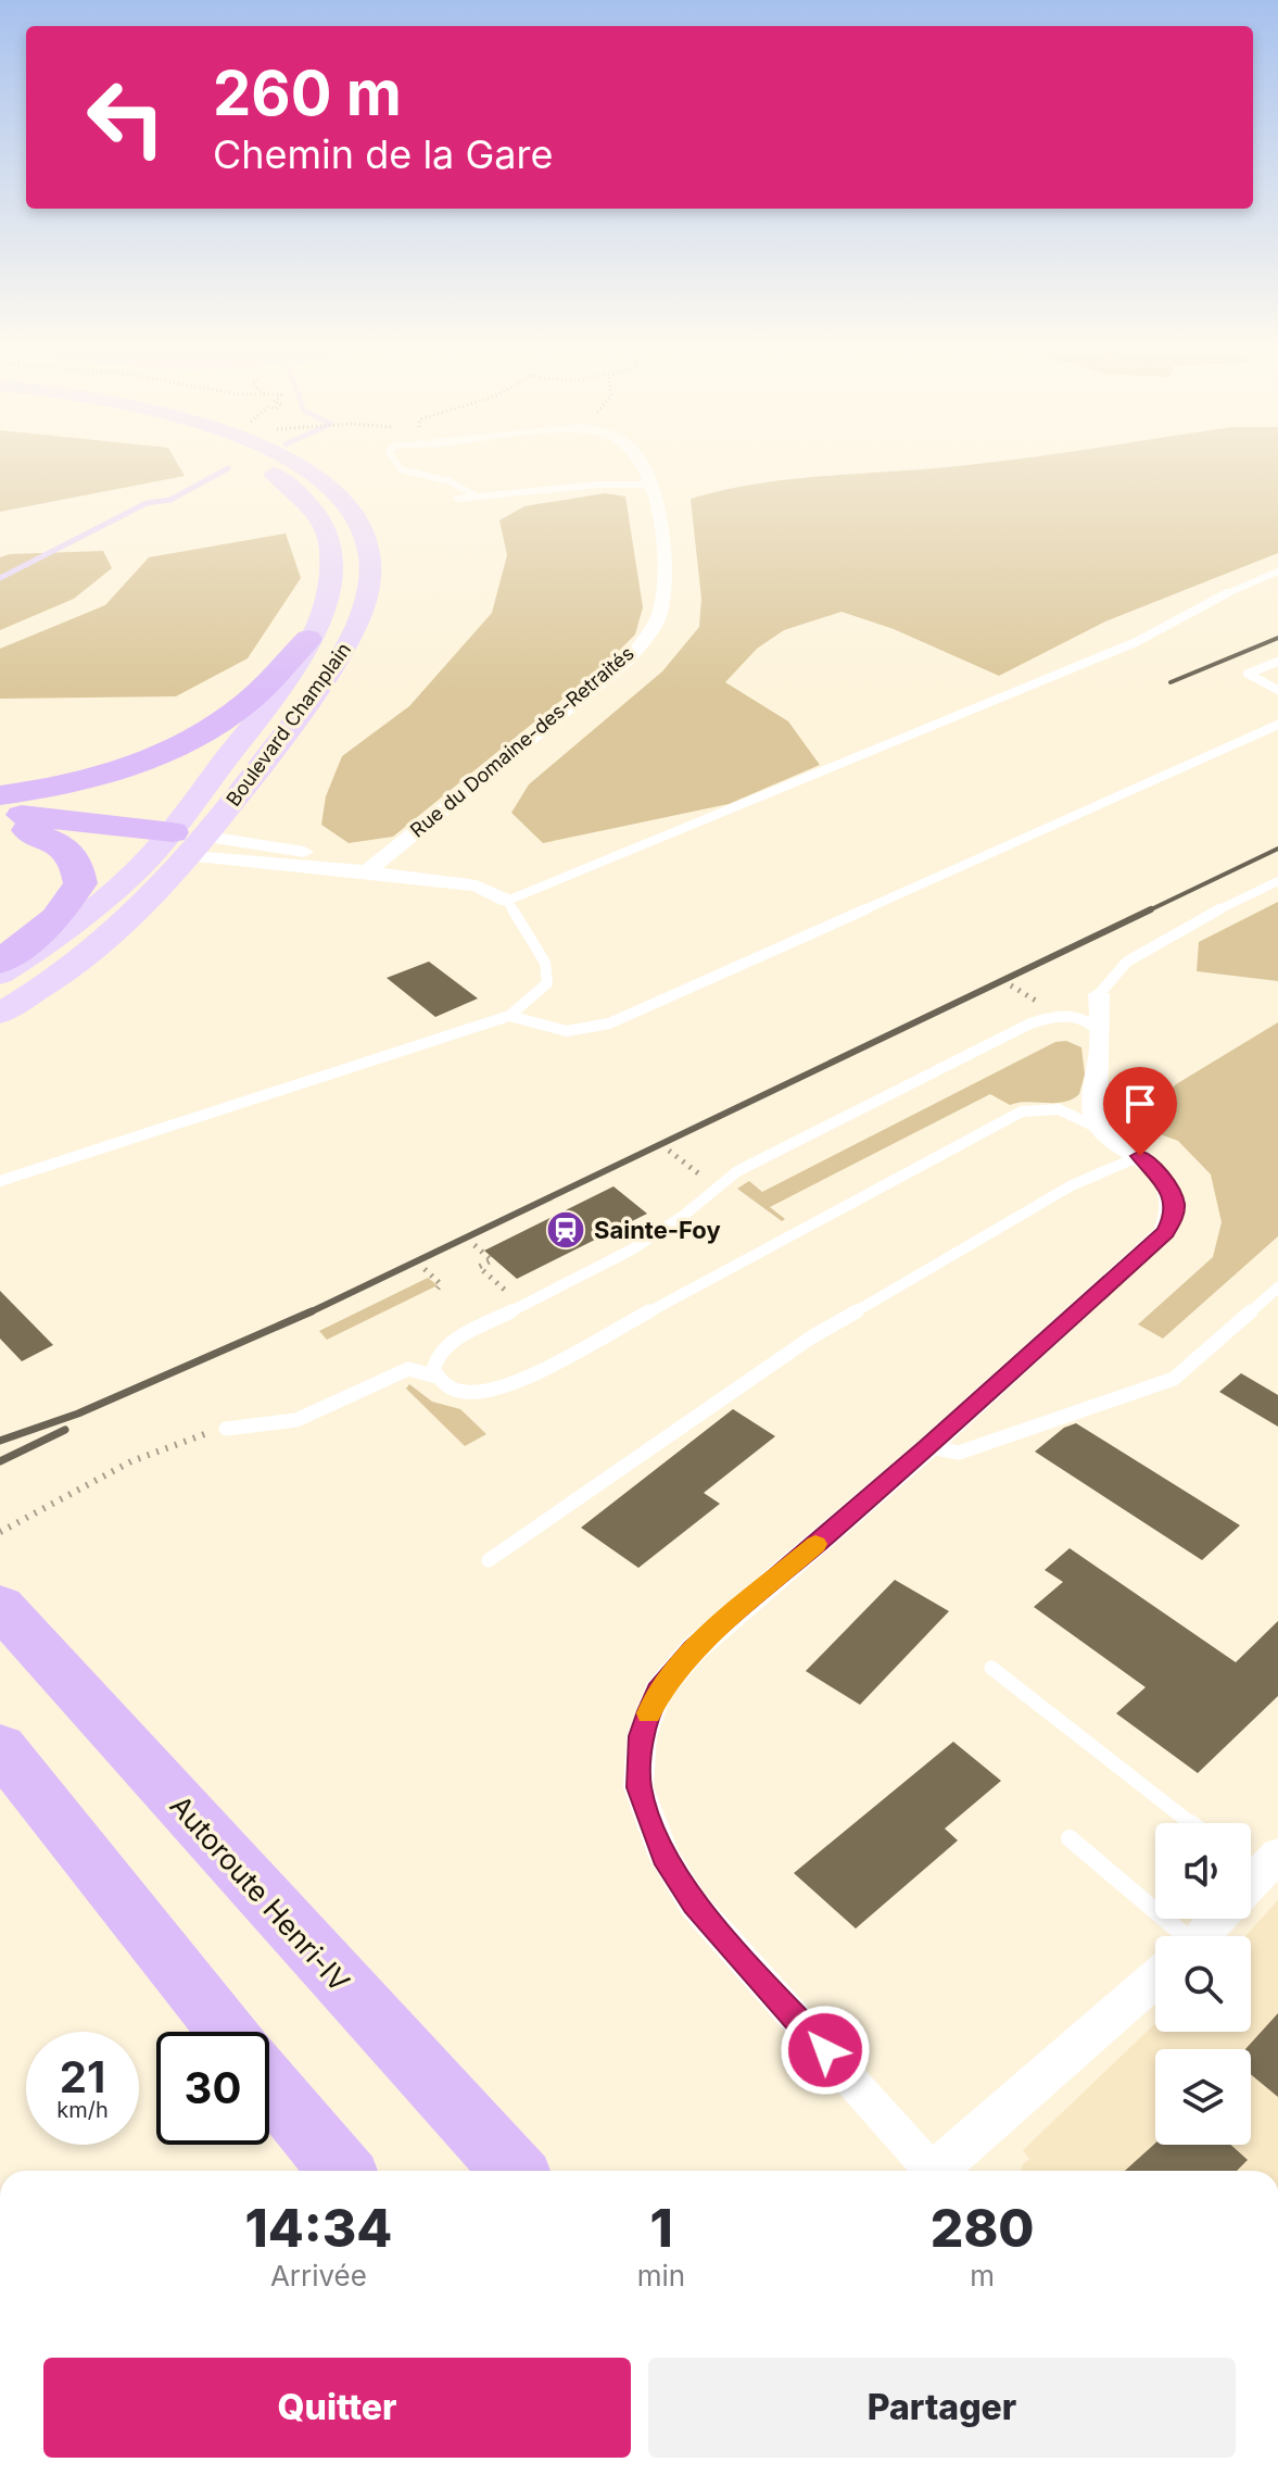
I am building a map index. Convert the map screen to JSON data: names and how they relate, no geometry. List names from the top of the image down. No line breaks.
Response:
{"streets":{"highway":["Autoroute Henri-IV"],"main road":["Boulevard Champlain"],"street":["Rue du Domaine-des-Retraités"]},"crossings":[["Boulevard Champlain","Rue du Domaine-des-Retraités"]],"places":{"station":["Sainte-Foy"]},"page":{"turn":["260 m","Chemin de la Gare"],"speed":"21 km/h","limit":"30","eta":["14:34","Arrivée","1","min","280","m"],"buttons":["Quitter","Partager"]}}
